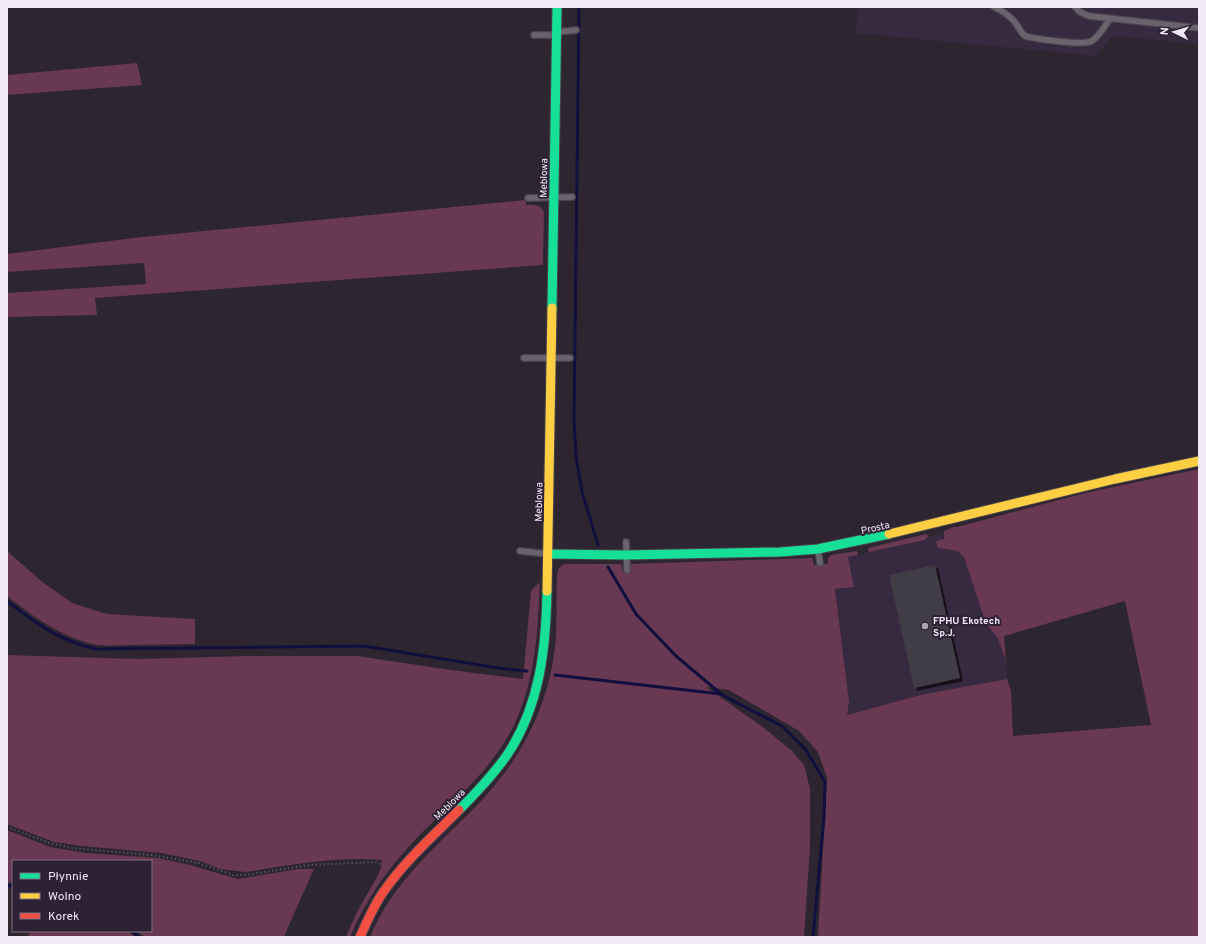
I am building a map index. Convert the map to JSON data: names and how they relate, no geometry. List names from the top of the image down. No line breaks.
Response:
{"streets":{"street":["Meblowa","Prosta"]},"crossings":[["Meblowa","Prosta"]],"places":["FPHU Ekotech Sp.J."],"legend":["Płynnie","Wolno","Korek"],"north":"left"}
